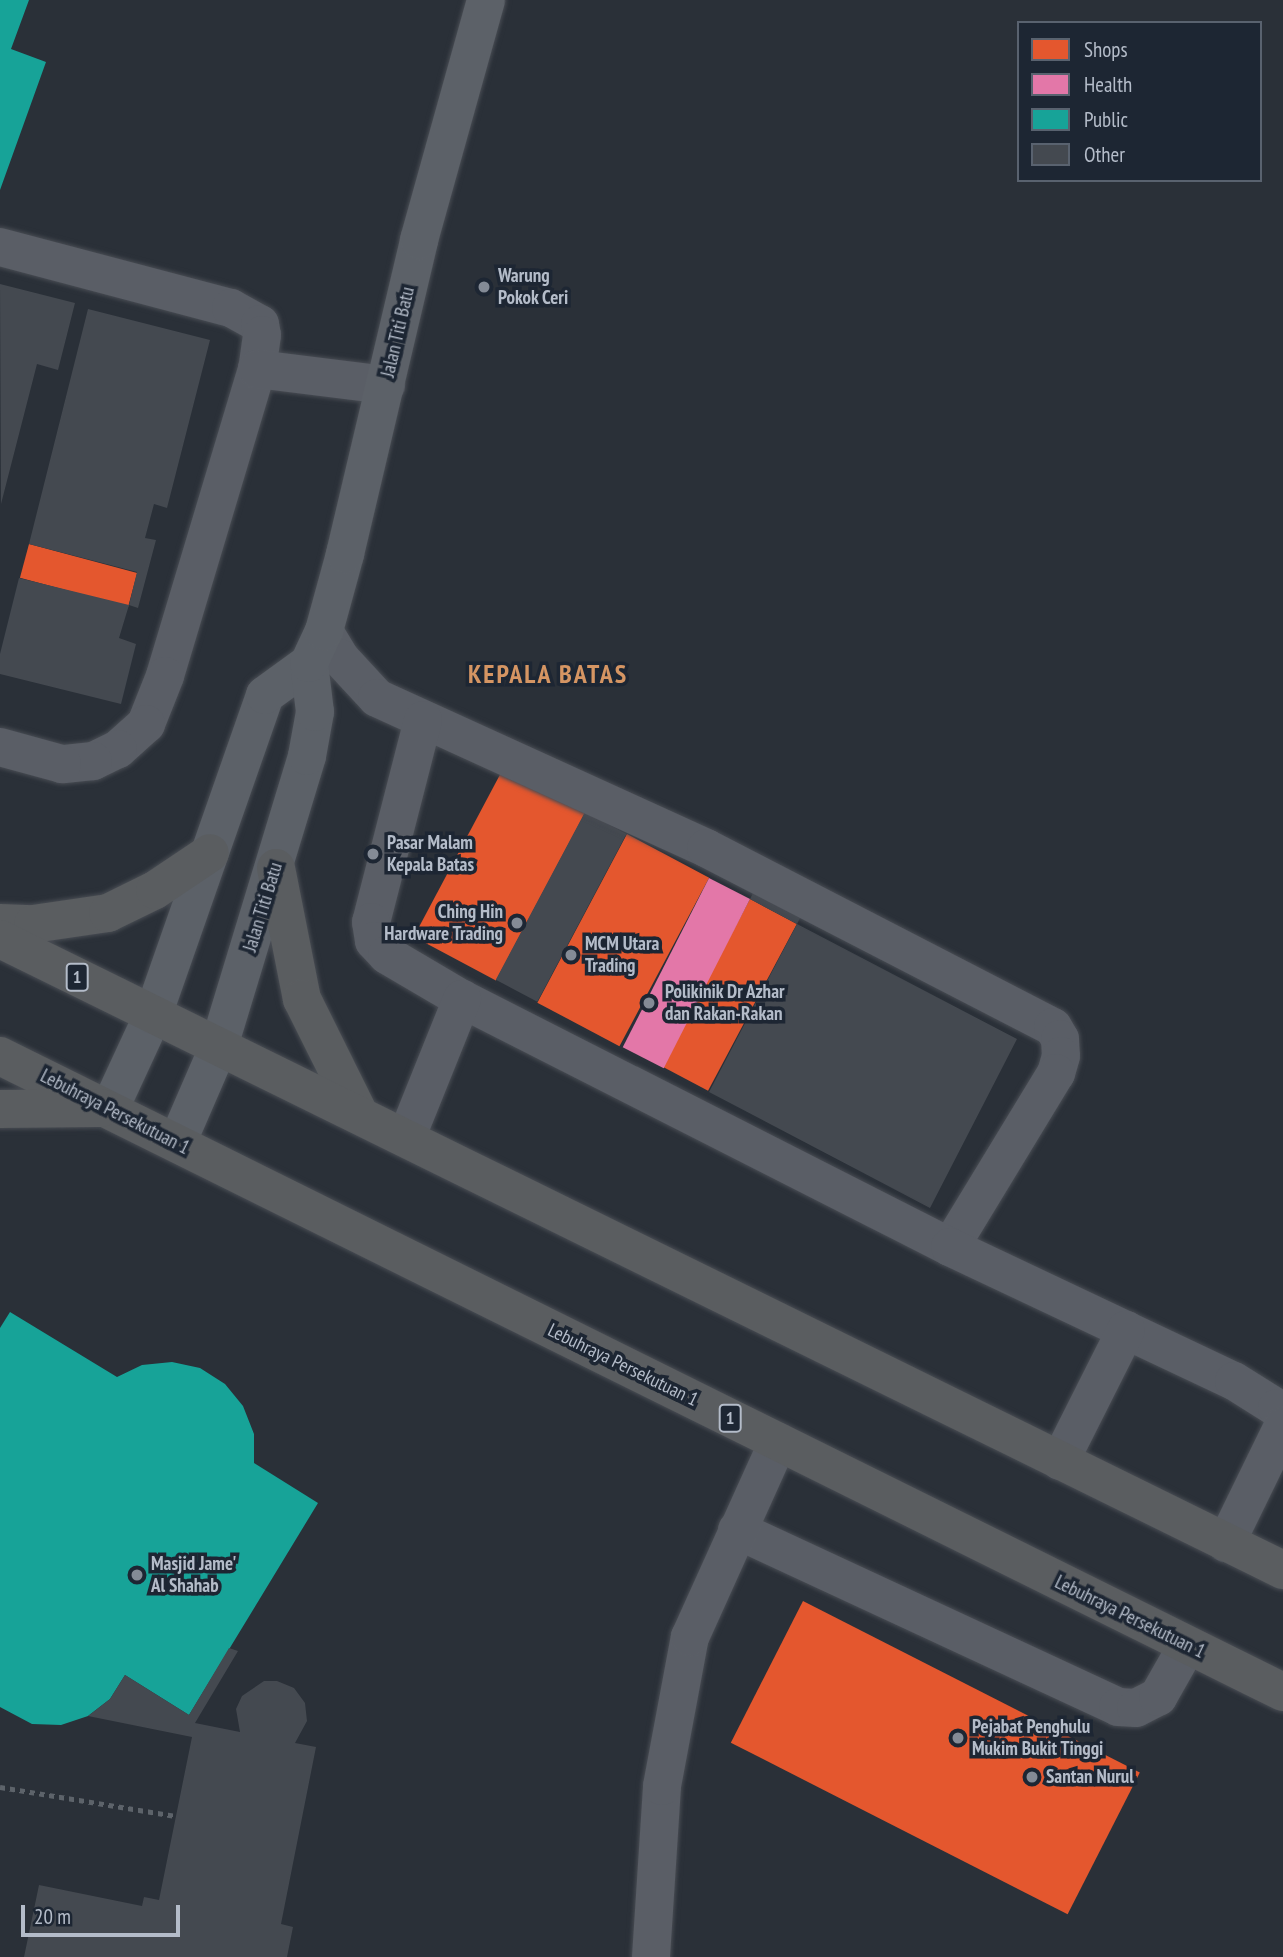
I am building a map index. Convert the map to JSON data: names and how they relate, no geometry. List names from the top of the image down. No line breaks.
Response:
{"streets":{"highway":["1","Lebuhraya Persekutuan 1"],"main road":["Jalan Titi Batu"]},"crossings":[["Jalan Titi Batu","1"],["Jalan Titi Batu","Lebuhraya Persekutuan 1"]],"districts":["KEPALA BATAS"],"places":["Warung Pokok Ceri","Pasar Malam Kepala Batas","Ching Hin Hardware Trading","MCM Utara Trading","Polikinik Dr Azhar dan Rakan-Rakan","Masjid Jame' Al Shahab","Pejabat Penghulu Mukim Bukit Tinggi","Santan Nurul"],"legend":["Shops","Health","Public","Other"],"scale_bar":"20 m"}
